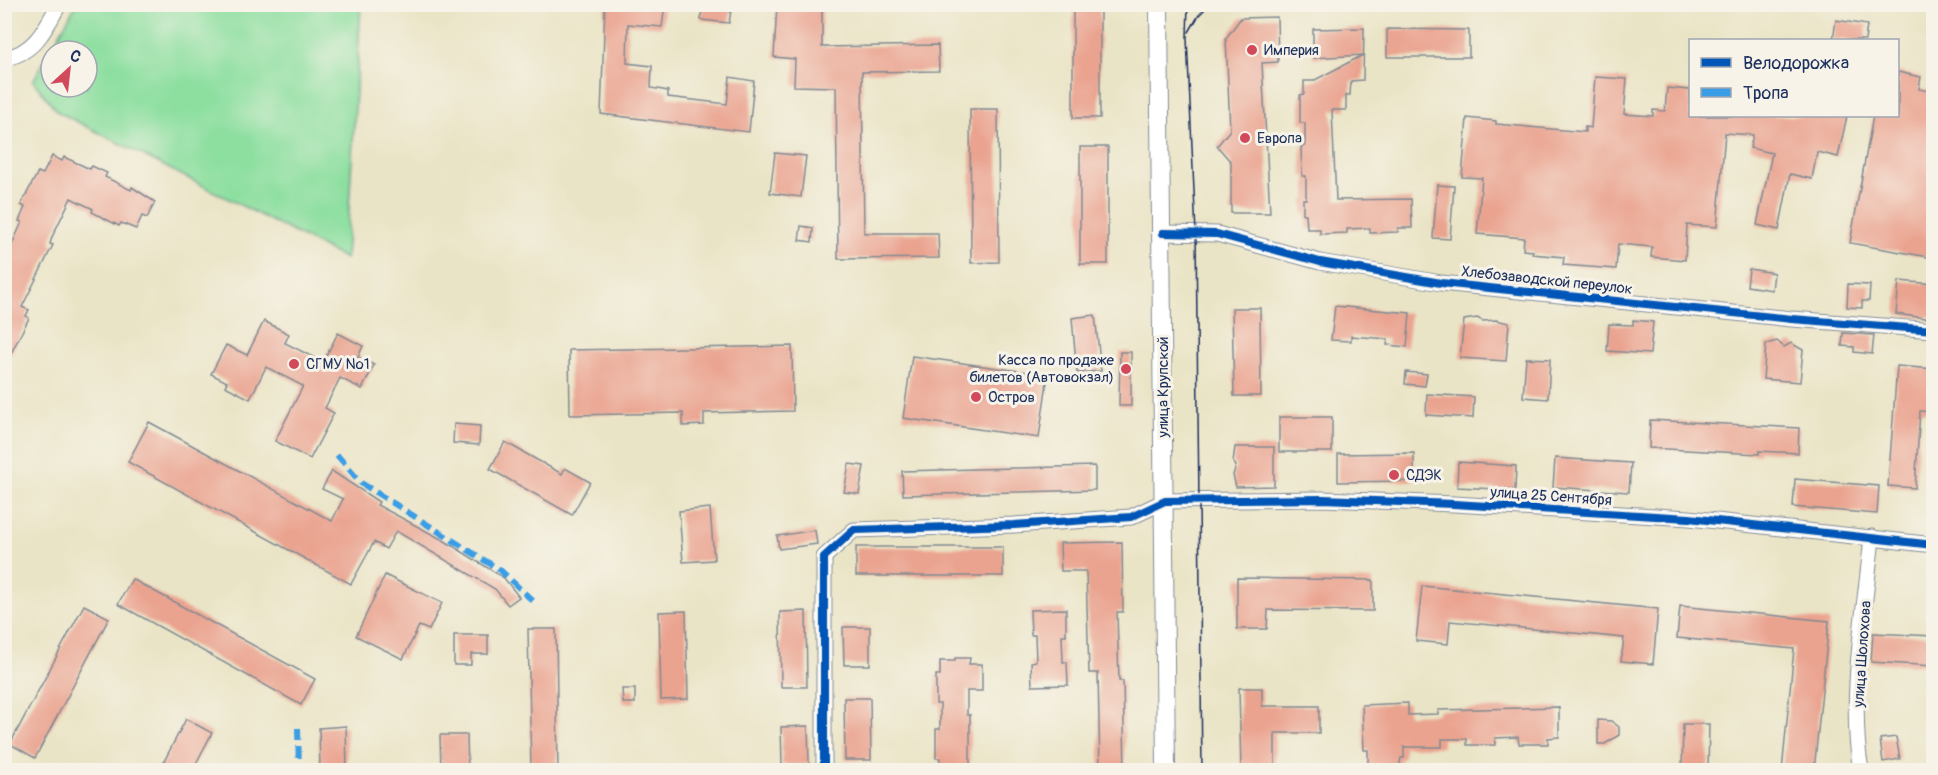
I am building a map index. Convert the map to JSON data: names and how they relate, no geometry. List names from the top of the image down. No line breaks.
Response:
{"streets":{"main road":["улица Крупской"],"street":["Хлебозаводской переулок","улица 25 Сентября","улица Шолохова"]},"crossings":[["Хлебозаводской переулок","улица Крупской"],["улица Крупской","улица 25 Сентября"],["улица 25 Сентября","улица Шолохова"]],"places":["Империя","Европа","СГМУ №1","Касса по продаже билетов (Автовокзал)","Остров","СДЭК"],"legend":["Велодорожка","Тропа"],"north":"top right"}
